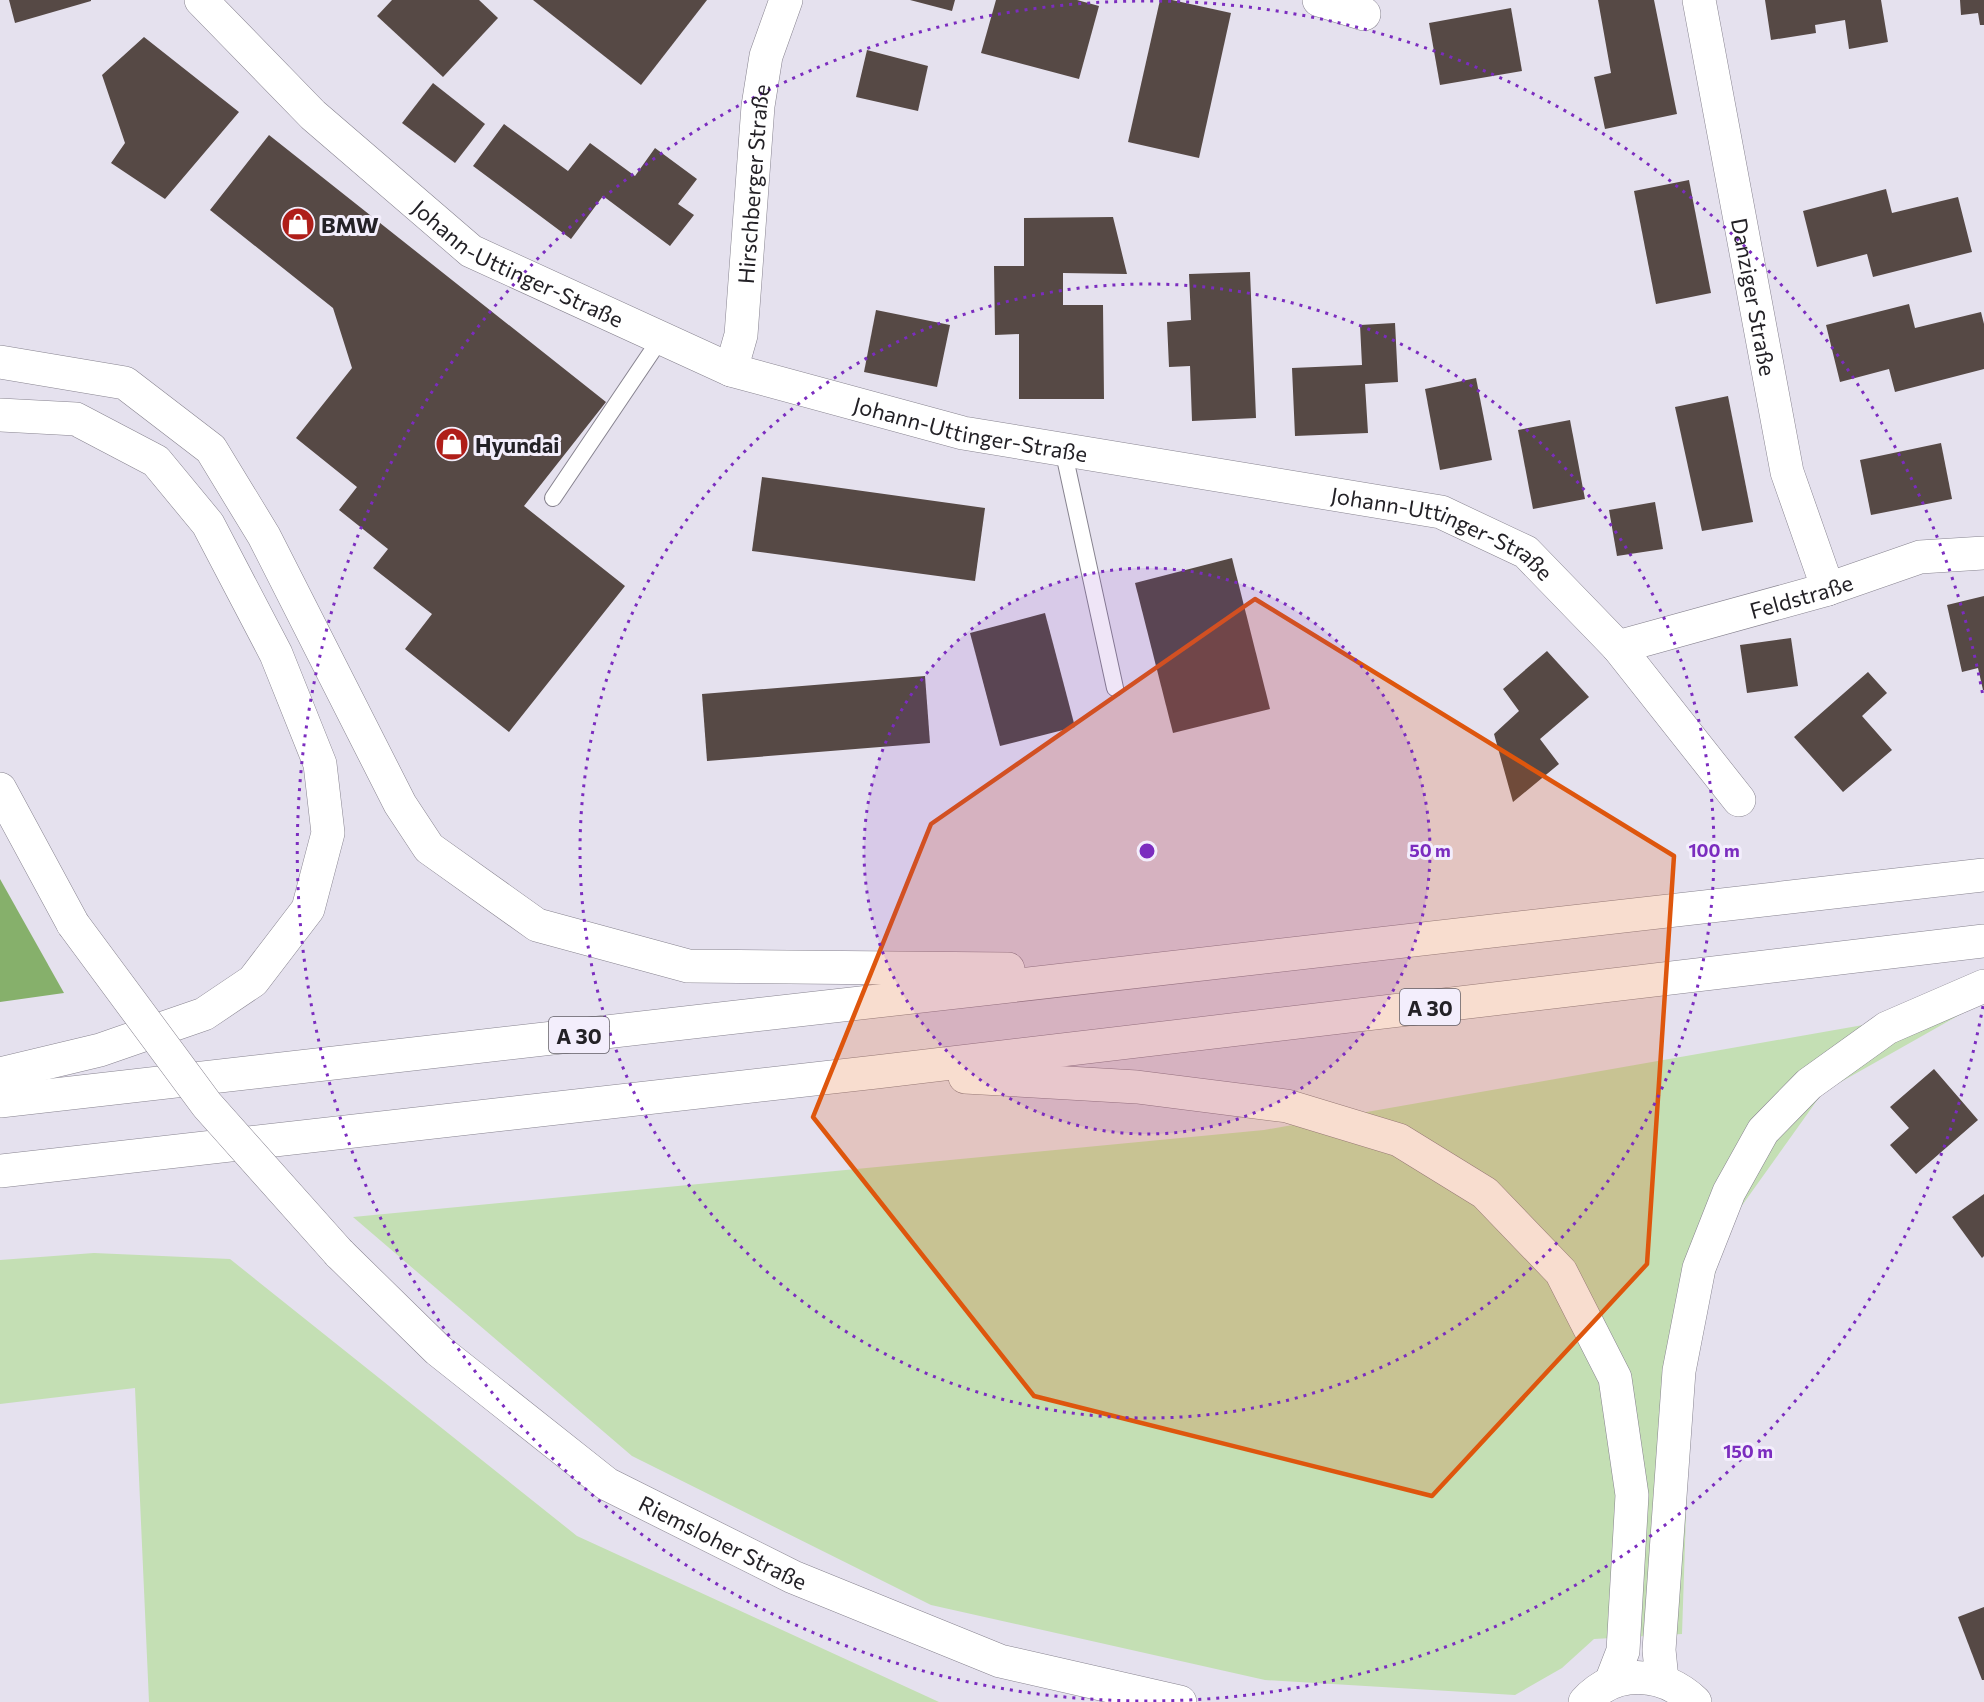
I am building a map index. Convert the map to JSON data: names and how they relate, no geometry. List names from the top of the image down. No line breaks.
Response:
{"streets":{"main road":["Hirschberger Straße","Johann-Uttinger-Straße","Danziger Straße","Feldstraße","A 30","Riemsloher Straße"]},"crossings":[["Hirschberger Straße","Johann-Uttinger-Straße"],["Johann-Uttinger-Straße","Feldstraße"],["Danziger Straße","Feldstraße"]],"places":{"shop":["BMW","Hyundai"]},"rings":["50 m","100 m","150 m"]}
